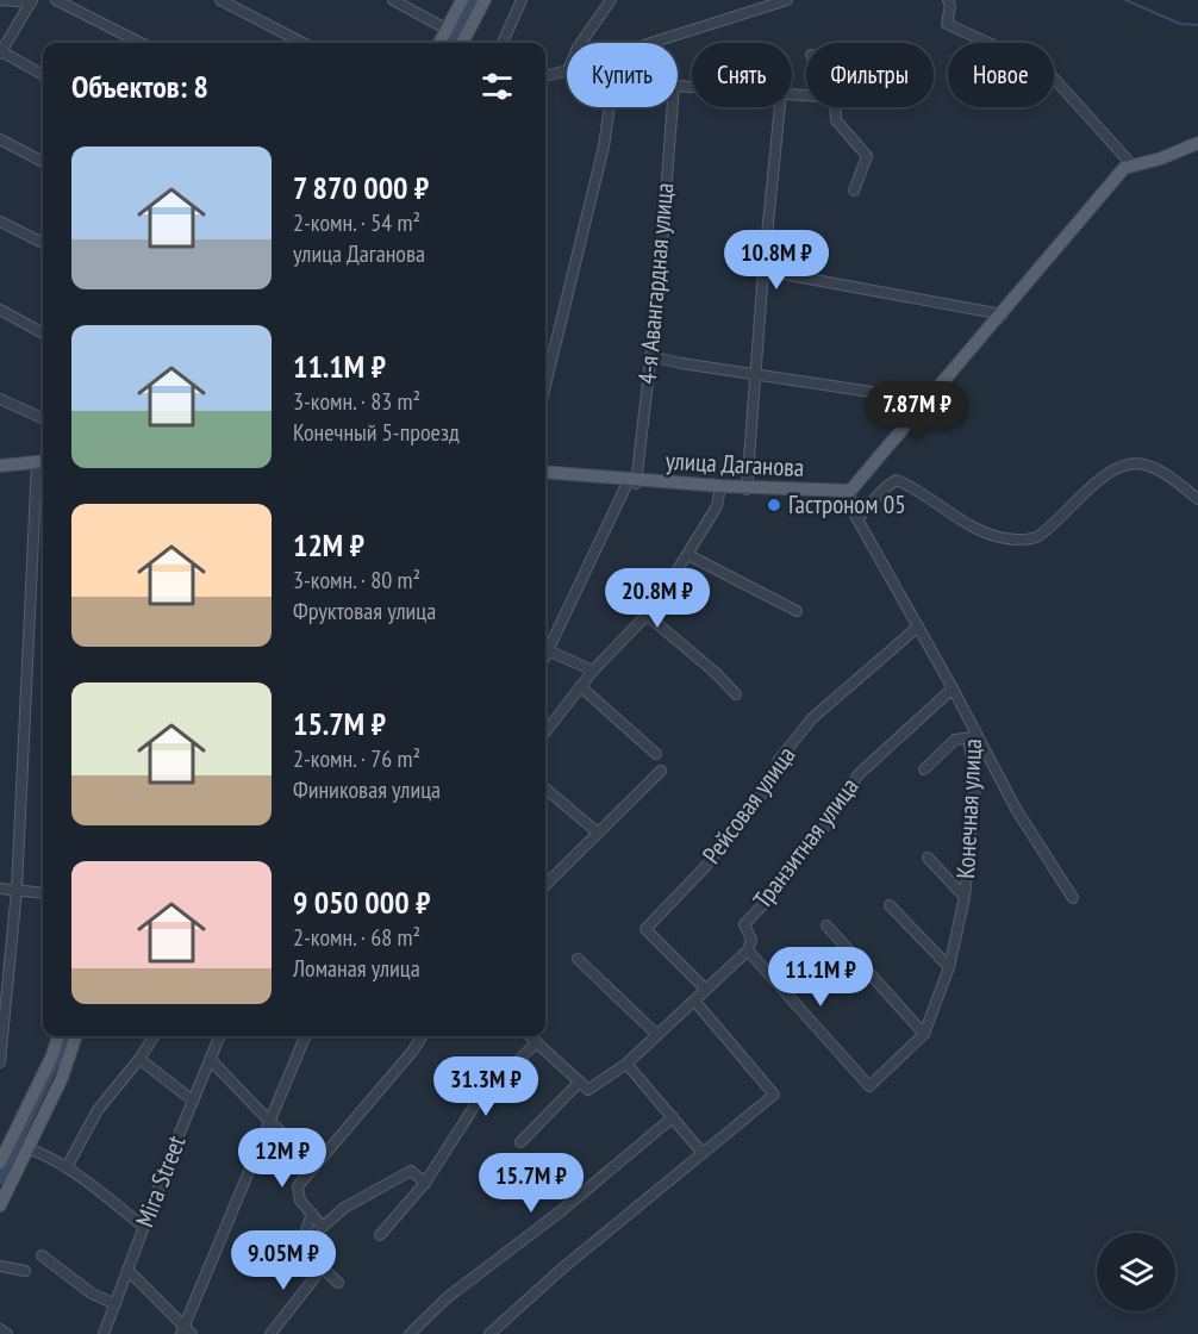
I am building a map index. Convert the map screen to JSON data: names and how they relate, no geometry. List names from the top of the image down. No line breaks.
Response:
{"streets":{"main road":["улица Даганова"],"street":["4-я Авангардная улица","Рейсовая улица","Конечная улица","Транзитная улица","Mira Street"]},"crossings":[["4-я Авангардная улица","улица Даганова"],["улица Даганова","Конечная улица"],["Рейсовая улица","Конечная улица"],["Конечная улица","Транзитная улица"]],"places":["Гастроном 05"],"page":{"chip":["Купить","Снять","Фильтры","Новое"],"heading":"Объектов: 8","list":[{"name":"7 870 000 ₽","note":"2-комн. · 54 m² · улица Даганова"},{"name":"11.1M ₽","note":"3-комн. · 83 m² · Конечный 5-проезд"},{"name":"12M ₽","note":"3-комн. · 80 m² · Фруктовая улица"},{"name":"15.7M ₽","note":"2-комн. · 76 m² · Финиковая улица"},{"name":"9 050 000 ₽","note":"2-комн. · 68 m² · Ломаная улица"}],"price":["10.8M ₽","7.87M ₽","20.8M ₽","11.1M ₽","31.3M ₽","12M ₽","15.7M ₽","9.05M ₽"]}}
